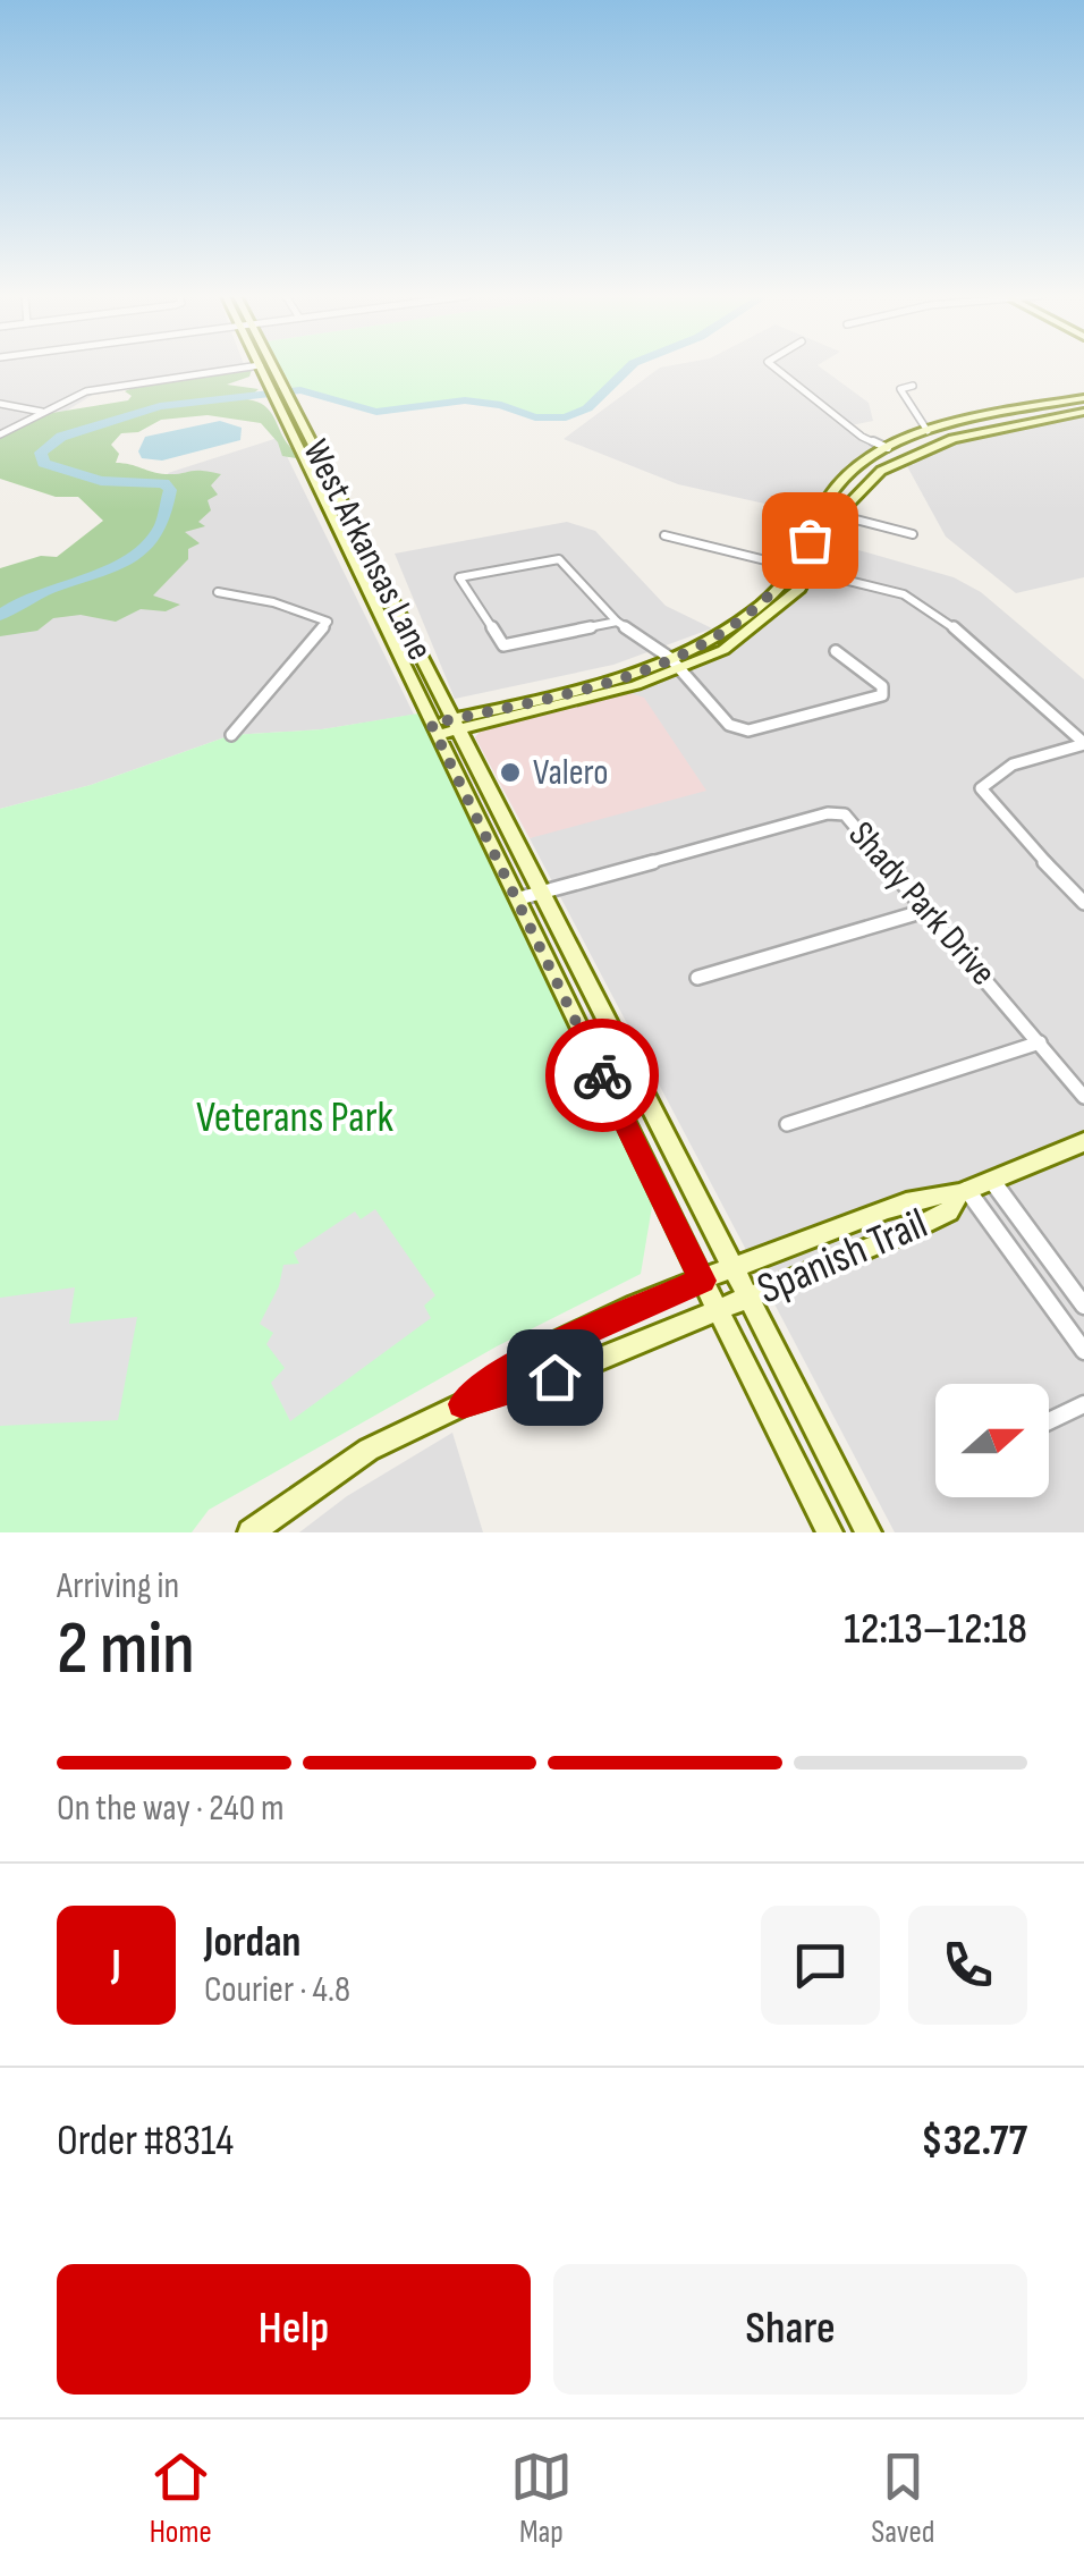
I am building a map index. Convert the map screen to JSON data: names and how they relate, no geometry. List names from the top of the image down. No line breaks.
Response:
{"streets":{"main road":["West Arkansas Lane","Spanish Trail"],"street":["Shady Park Drive"]},"crossings":[["West Arkansas Lane","Shady Park Drive"],["West Arkansas Lane","Spanish Trail"]],"parks":["Veterans Park"],"places":["Valero"],"north":"right","page":{"heading":["2 min","Arriving in","12:13–12:18"],"panel":["Jordan","Courier · 4.8","Order #8314","$32.77"],"bar":"On the way · 240 m","round":"J","buttons":["Help","Share"],"tabs":["Home","Map","Saved"]}}
